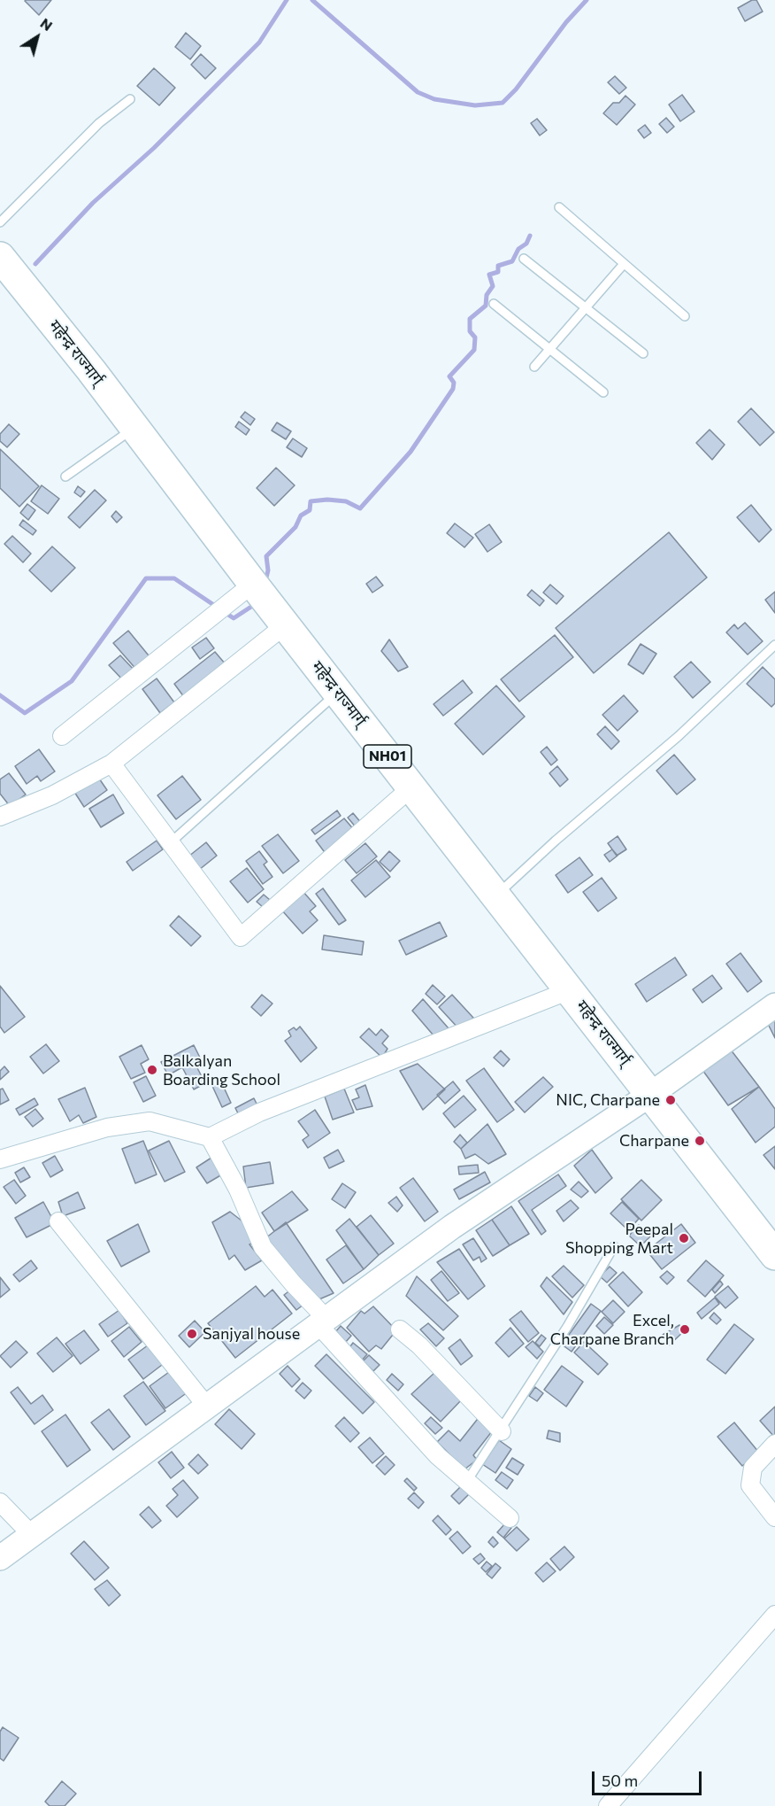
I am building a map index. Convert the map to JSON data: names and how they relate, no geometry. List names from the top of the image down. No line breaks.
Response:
{"streets":{"highway":["महेन्द्र राज्मार्ग्","NH01"]},"places":["Balkalyan Boarding School","NIC, Charpane","Charpane","Peepal Shopping Mart","Excel, Charpane Branch","Sanjyal house"],"scale_bar":"50 m","north":"top right"}
